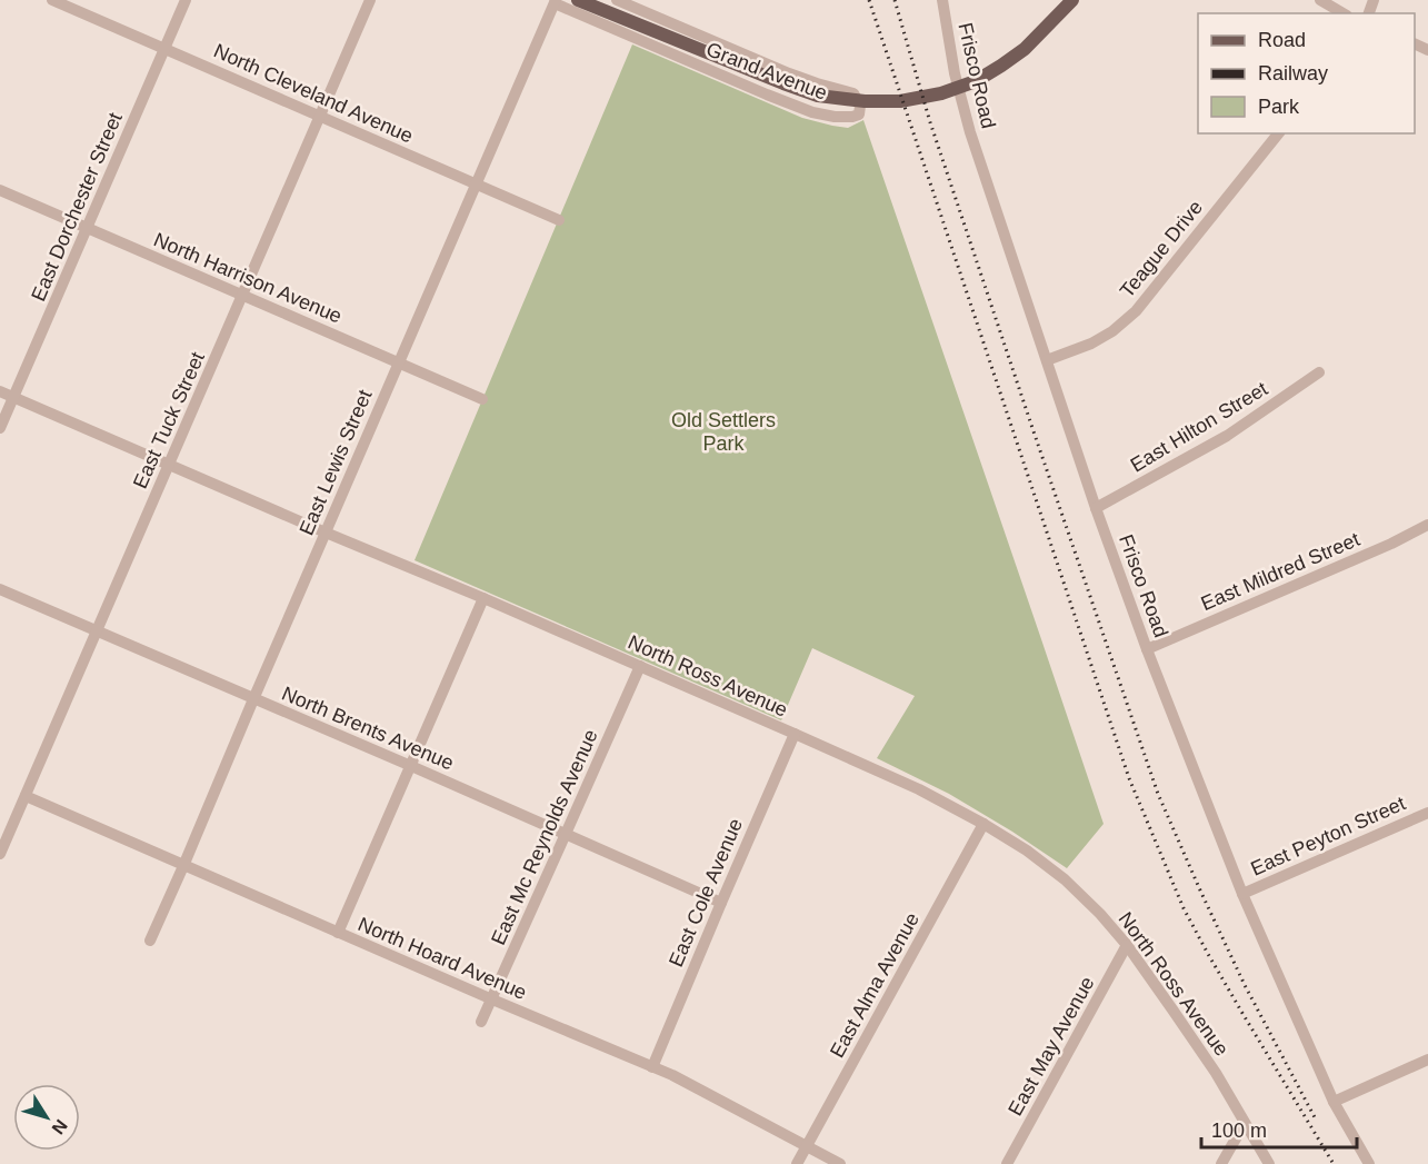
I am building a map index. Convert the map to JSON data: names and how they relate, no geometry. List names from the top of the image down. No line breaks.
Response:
{"streets":{"street":["Grand Avenue","Frisco Road","North Cleveland Avenue","East Dorchester Street","Teague Drive","North Harrison Avenue","East Tuck Street","East Hilton Street","East Lewis Street","East Mildred Street","North Ross Avenue","North Brents Avenue","East Peyton Street","East Mc Reynolds Avenue","East Cole Avenue","North Hoard Avenue","East Alma Avenue","East May Avenue"]},"crossings":[["Grand Avenue","East Lewis Street"],["Frisco Road","Teague Drive"],["Frisco Road","East Hilton Street"],["Frisco Road","East Mildred Street"],["Frisco Road","East Peyton Street"],["North Cleveland Avenue","East Dorchester Street"],["North Cleveland Avenue","East Tuck Street"],["North Cleveland Avenue","East Lewis Street"],["East Dorchester Street","North Harrison Avenue"],["East Dorchester Street","North Ross Avenue"],["North Harrison Avenue","East Tuck Street"],["North Harrison Avenue","East Lewis Street"],["East Tuck Street","North Ross Avenue"],["East Tuck Street","North Brents Avenue"],["East Tuck Street","North Hoard Avenue"],["East Lewis Street","North Ross Avenue"],["East Lewis Street","North Brents Avenue"],["East Lewis Street","North Hoard Avenue"],["North Ross Avenue","East Mc Reynolds Avenue"],["North Ross Avenue","East Cole Avenue"],["North Ross Avenue","East Alma Avenue"],["North Ross Avenue","East May Avenue"],["North Brents Avenue","East Mc Reynolds Avenue"],["North Brents Avenue","East Cole Avenue"],["East Mc Reynolds Avenue","North Hoard Avenue"],["East Cole Avenue","North Hoard Avenue"],["North Hoard Avenue","East Alma Avenue"]],"parks":["Old Settlers Park"],"legend":["Road","Railway","Park"],"scale_bar":"100 m","north":"bottom right"}
